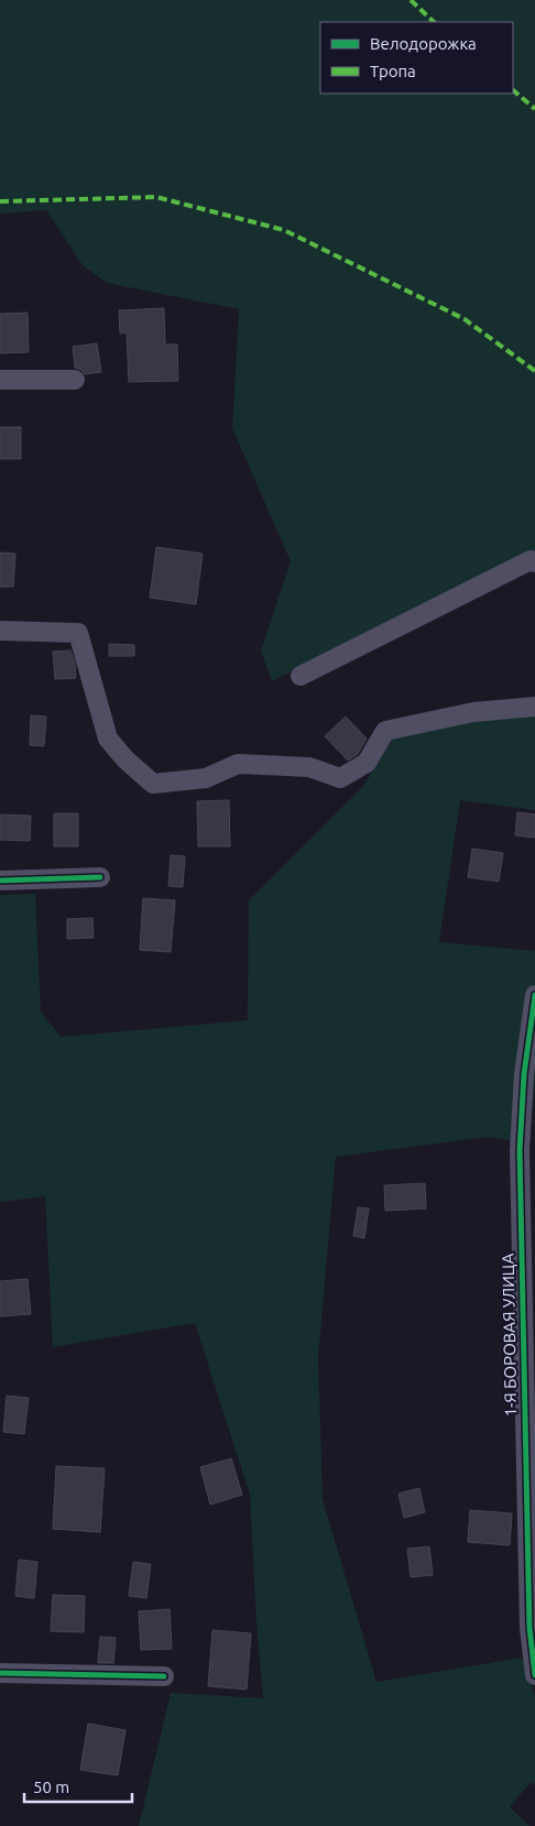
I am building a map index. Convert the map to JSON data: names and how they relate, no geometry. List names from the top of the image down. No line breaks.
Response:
{"streets":{"street":["1-Я БОРОВАЯ УЛИЦА"]},"legend":["Велодорожка","Тропа"],"scale_bar":"50 m"}
